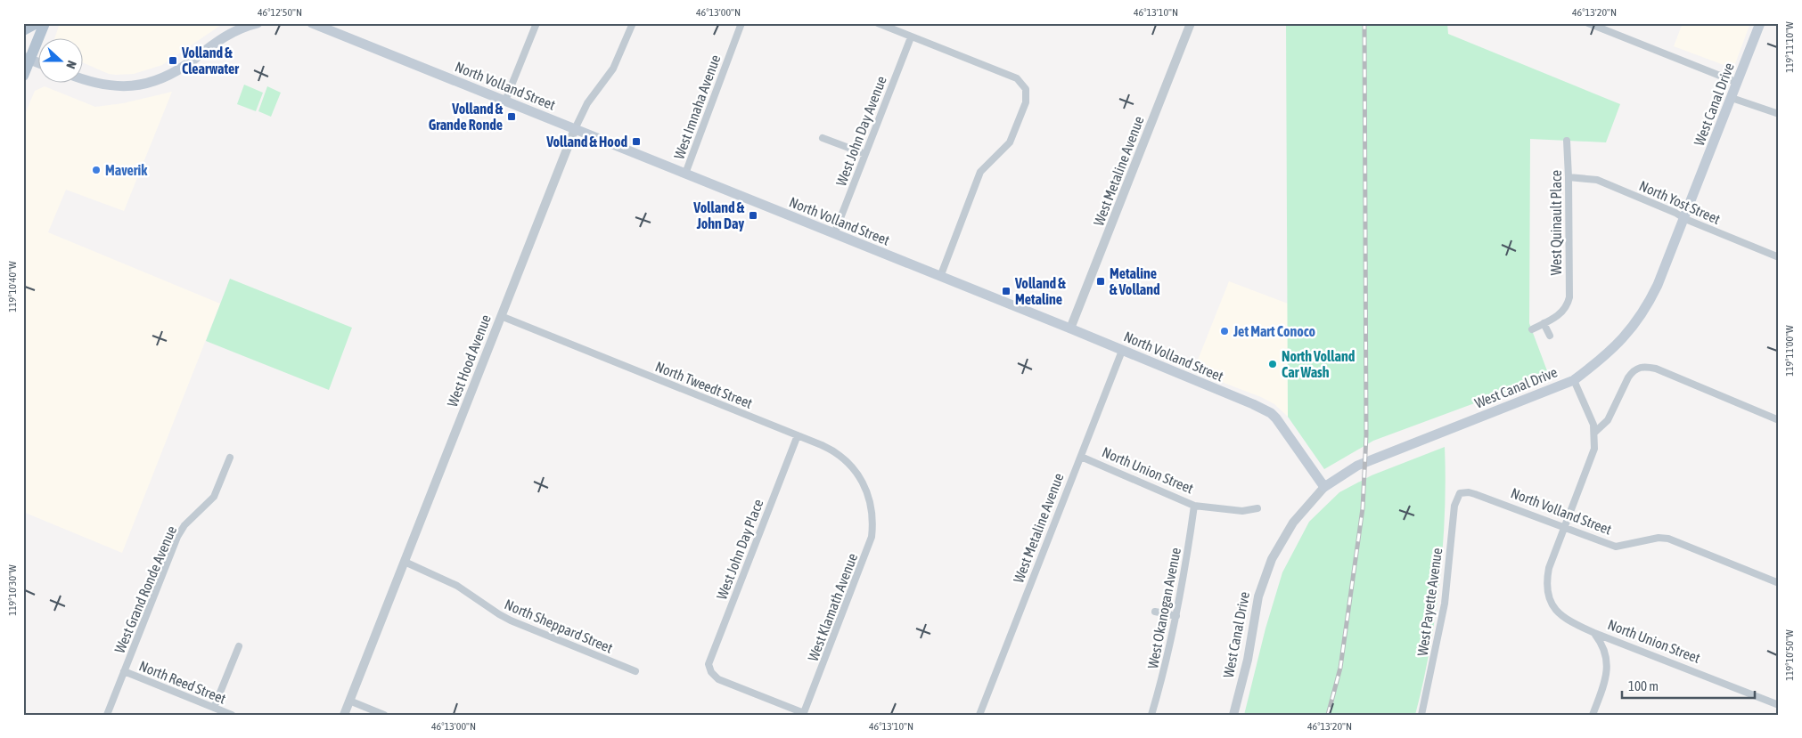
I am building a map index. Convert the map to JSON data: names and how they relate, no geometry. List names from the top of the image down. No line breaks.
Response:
{"streets":{"main road":["North Volland Street","West Canal Drive"],"street":["West Imnaha Avenue","West John Day Avenue","West Metaline Avenue","North Yost Street","West Quinault Place","West Hood Avenue","North Tweedt Street","North Union Street","West John Day Place","West Grand Ronde Avenue","West Payette Avenue","West Klamath Avenue","West Okanogan Avenue","North Sheppard Street","North Reed Street"]},"crossings":[["North Volland Street","West Canal Drive"],["North Volland Street","West Imnaha Avenue"],["North Volland Street","West John Day Avenue"],["North Volland Street","West Metaline Avenue"],["North Volland Street","West Hood Avenue"],["North Volland Street","North Union Street"],["North Volland Street","West Payette Avenue"],["West Canal Drive","North Yost Street"],["West Metaline Avenue","North Union Street"],["North Yost Street","West Quinault Place"],["West Hood Avenue","North Tweedt Street"],["West Hood Avenue","North Sheppard Street"],["North Tweedt Street","West John Day Place"],["North Tweedt Street","West Klamath Avenue"],["North Union Street","West Okanogan Avenue"],["West John Day Place","West Klamath Avenue"],["West Grand Ronde Avenue","North Reed Street"]],"places":{"transit":["Volland & Clearwater","Volland & Grande Ronde","Volland & Hood","Volland & John Day","Metaline & Volland","Volland & Metaline"],"other":["Maverik","Jet Mart Conoco","North Volland Car Wash"]},"scale_bar":"100 m","north":"right","coordinates":["46°12'50\"N","46°13'00\"N","46°13'10\"N","46°13'20\"N","119°11'10\"W","119°10'40\"W","119°11'00\"W","119°10'30\"W","119°10'50\"W"]}
